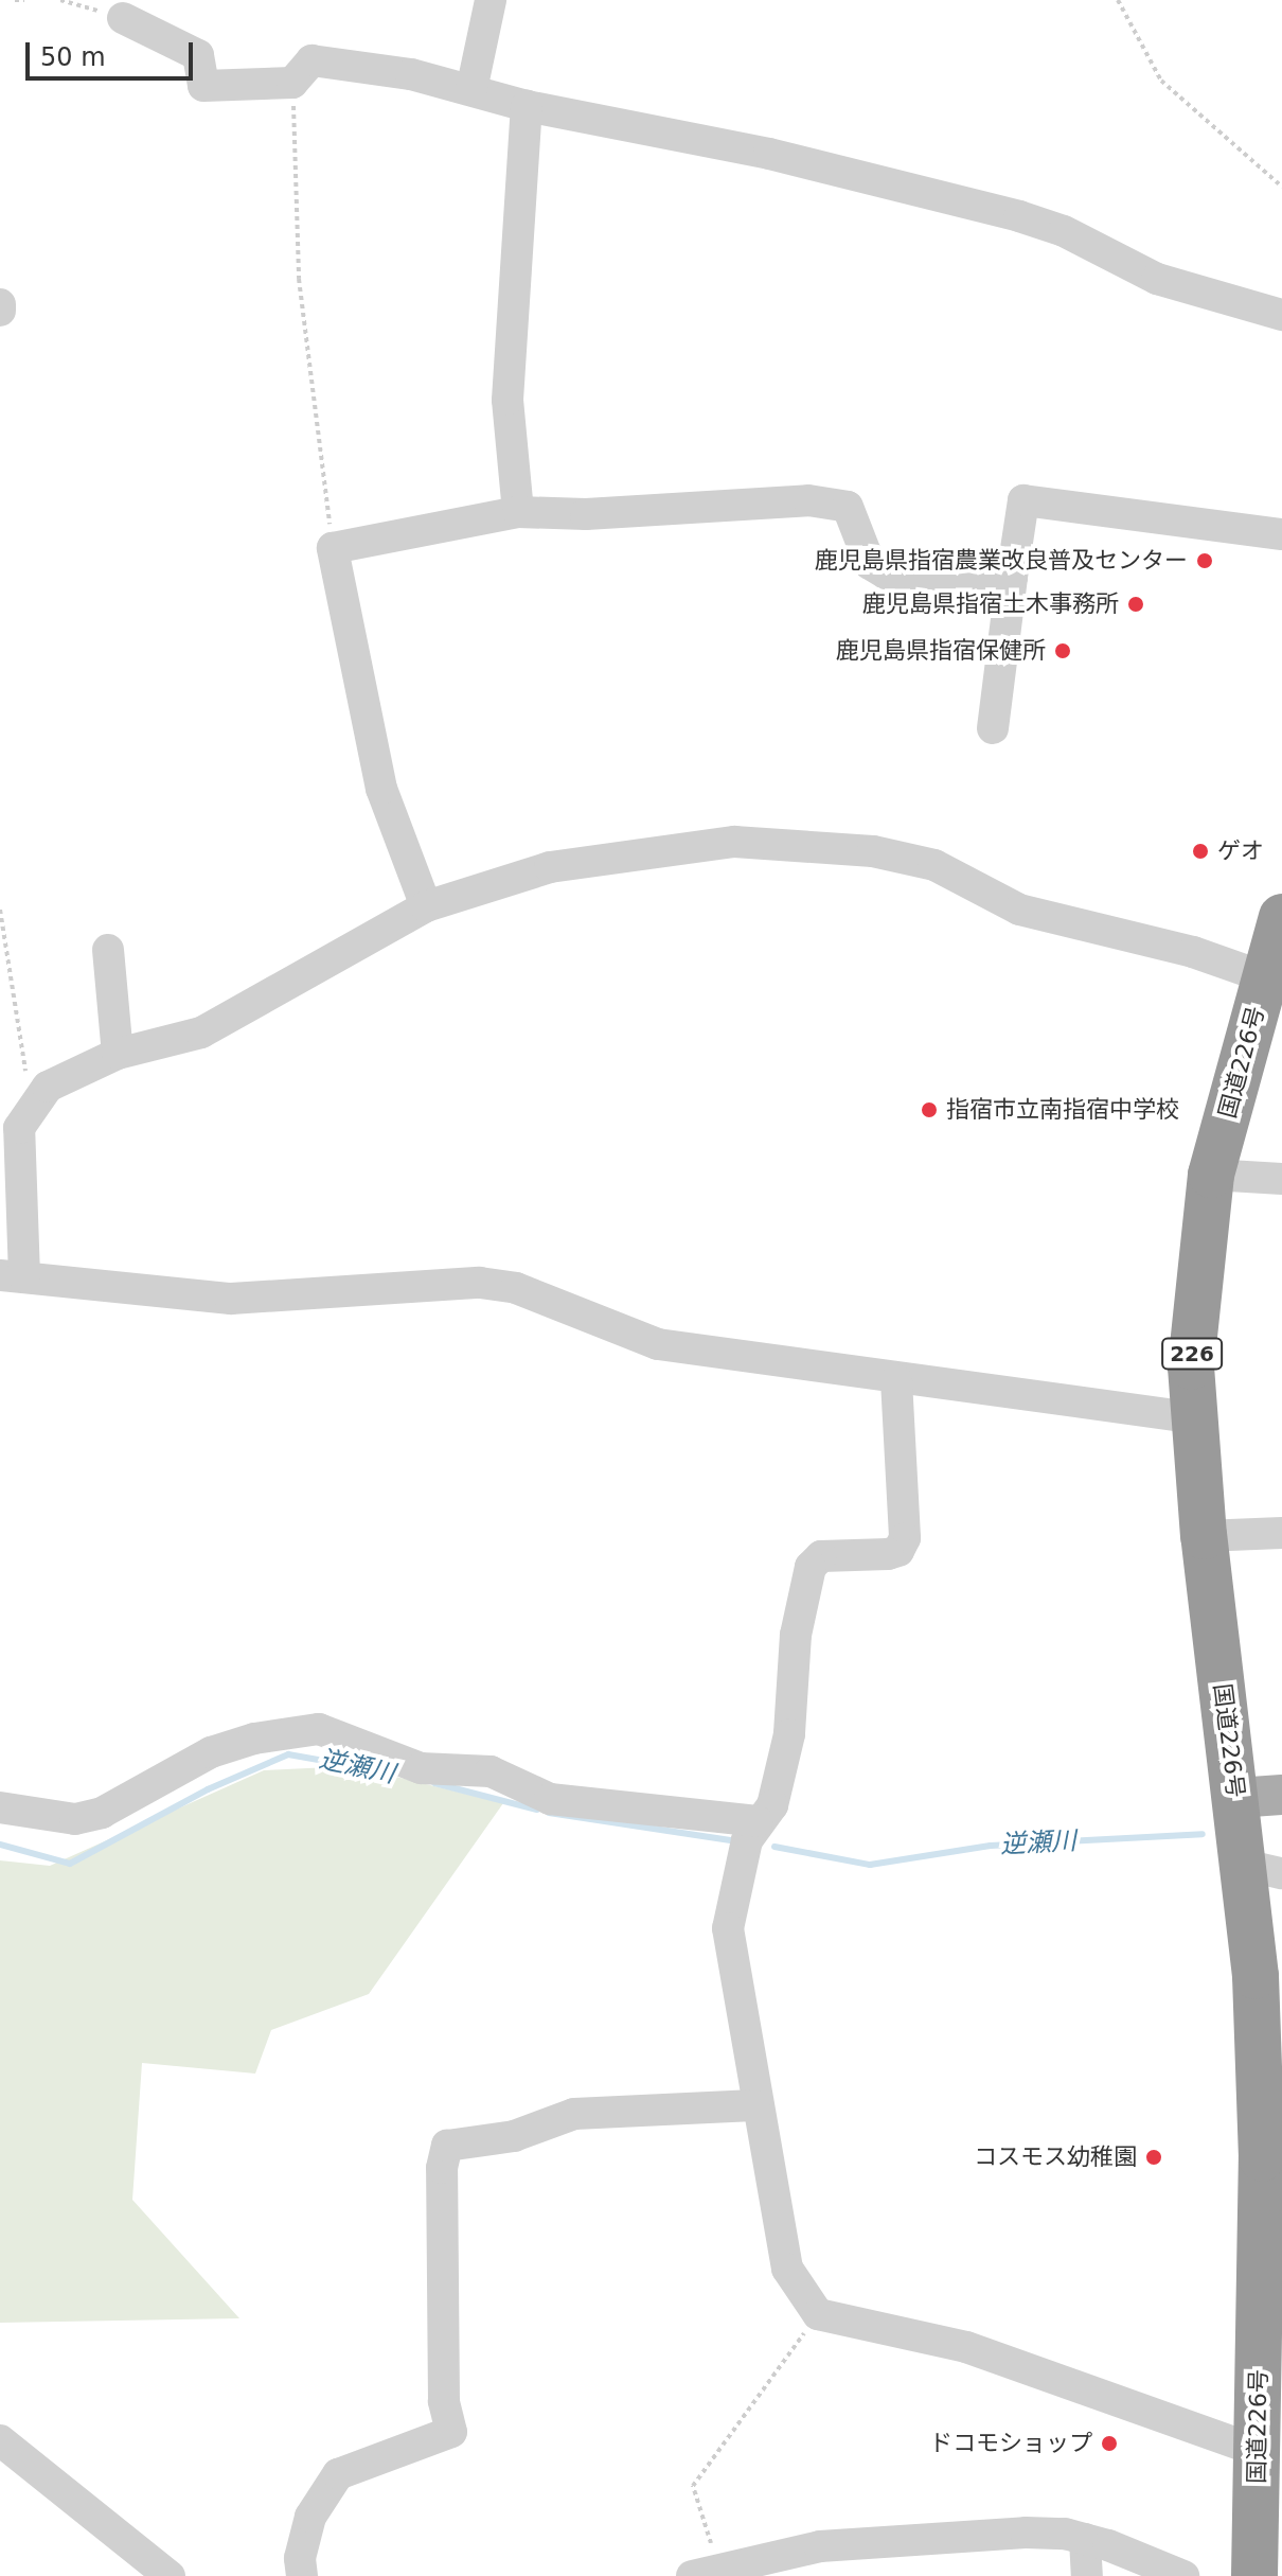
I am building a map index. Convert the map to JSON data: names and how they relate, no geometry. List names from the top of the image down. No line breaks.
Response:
{"streets":{"highway":["国道226号","226"]},"water":["逆瀬川"],"places":["鹿児島県指宿農業改良普及センター","鹿児島県指宿土木事務所","鹿児島県指宿保健所","ゲオ","指宿市立南指宿中学校","コスモス幼稚園","ドコモショップ"],"scale_bar":"50 m"}
